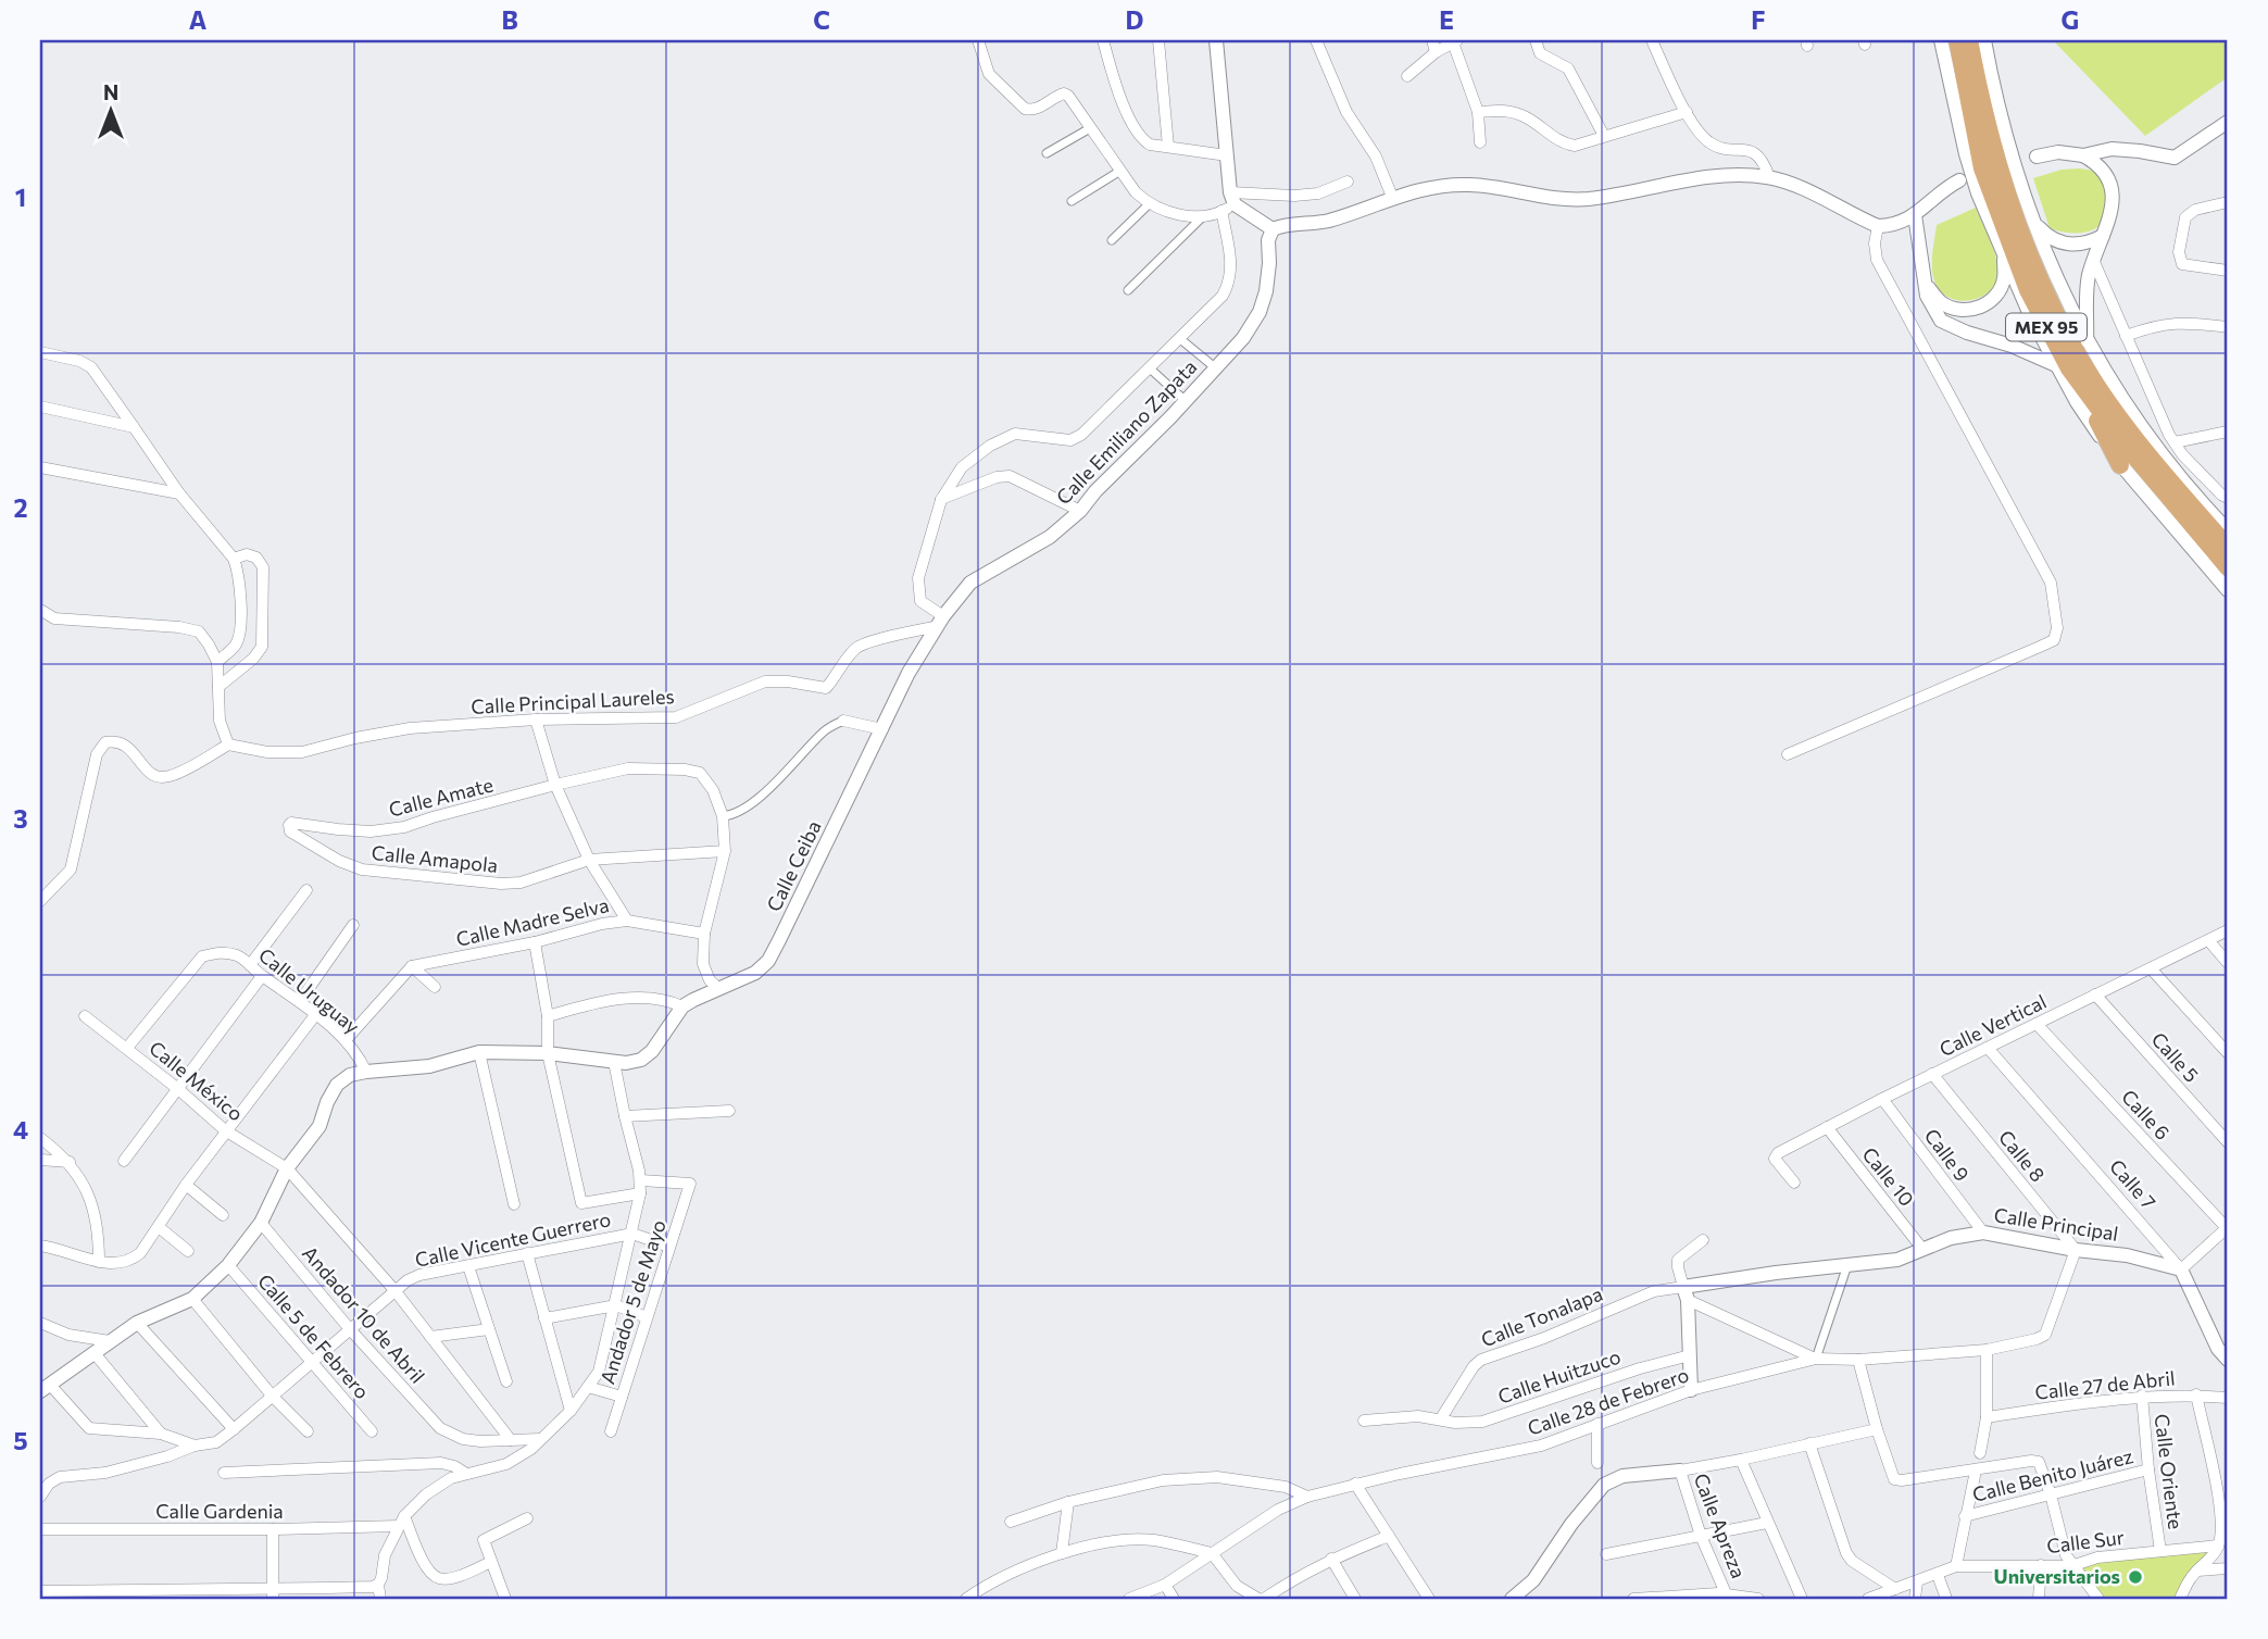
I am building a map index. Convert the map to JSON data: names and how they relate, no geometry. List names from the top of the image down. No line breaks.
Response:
{"streets":{"highway":["MEX 95"],"street":["Calle Emiliano Zapata","Calle Principal Laureles","Calle Amate","Calle Amapola","Calle Ceiba","Calle Madre Selva","Calle Uruguay","Calle Vertical","Calle 5","Calle México","Calle 6","Calle 9","Calle 8","Calle 10","Calle 7","Calle Principal","Calle Vicente Guerrero","Andador 5 de Mayo","Andador 10 de Abril","Calle Tonalapa","Calle 5 de Febrero","Calle Huitzuco","Calle 27 de Abril","Calle 28 de Febrero","Calle Oriente","Calle Benito Juárez","Calle Gardenia","Calle Apreza","Calle Sur"]},"crossings":[["Calle Emiliano Zapata","Calle Principal Laureles"],["Calle Emiliano Zapata","Calle Ceiba"],["Calle Principal Laureles","Calle Ceiba"],["Calle Amate","Calle Amapola"],["Calle Uruguay","Calle México"],["Calle Vertical","Calle 5"],["Calle Vertical","Calle 6"],["Calle Vertical","Calle 9"],["Calle Vertical","Calle 8"],["Calle Vertical","Calle 10"],["Calle Vertical","Calle 7"],["Calle México","Calle Vicente Guerrero"],["Calle México","Andador 10 de Abril"],["Calle 9","Calle Principal"],["Calle 8","Calle Principal"],["Calle 10","Calle Principal"],["Calle 7","Calle Principal"],["Calle Principal","Calle Tonalapa"],["Calle Vicente Guerrero","Andador 5 de Mayo"],["Calle Vicente Guerrero","Andador 10 de Abril"],["Calle Vicente Guerrero","Calle 5 de Febrero"],["Calle Tonalapa","Calle Huitzuco"],["Calle 27 de Abril","Calle Oriente"],["Calle Oriente","Calle Benito Juárez"],["Calle Oriente","Calle Sur"]],"places":["Universitarios"],"north":"top","grid":{"columns":["A","B","C","D","E","F","G"],"rows":["1","2","3","4","5"]}}
